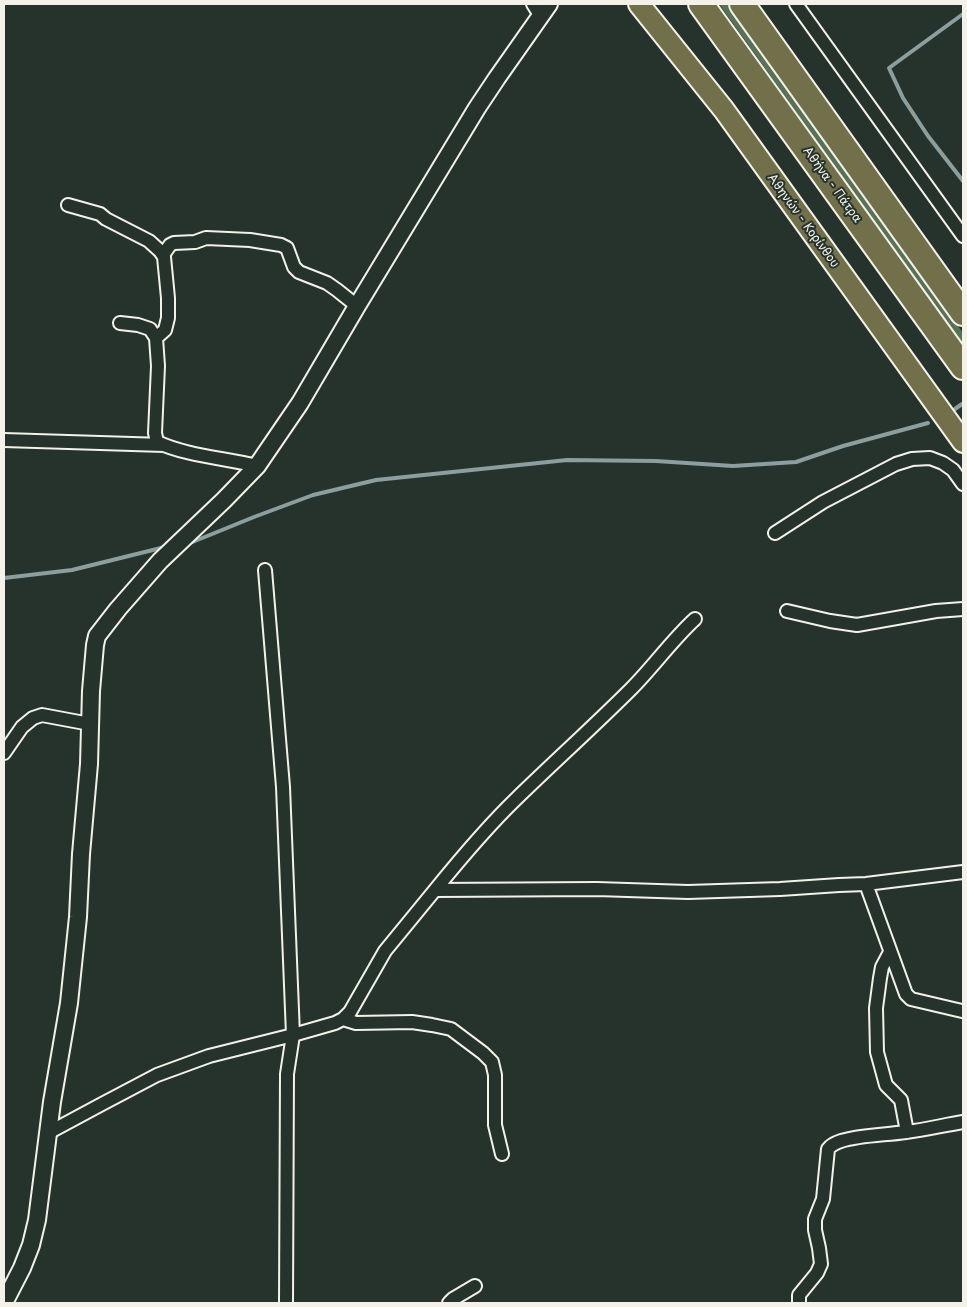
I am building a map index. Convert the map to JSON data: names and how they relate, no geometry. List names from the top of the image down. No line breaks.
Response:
{"streets":{"highway":["Αθήνα - Πάτρα"],"main road":["Αθηνών - Κορίνθου"]}}
